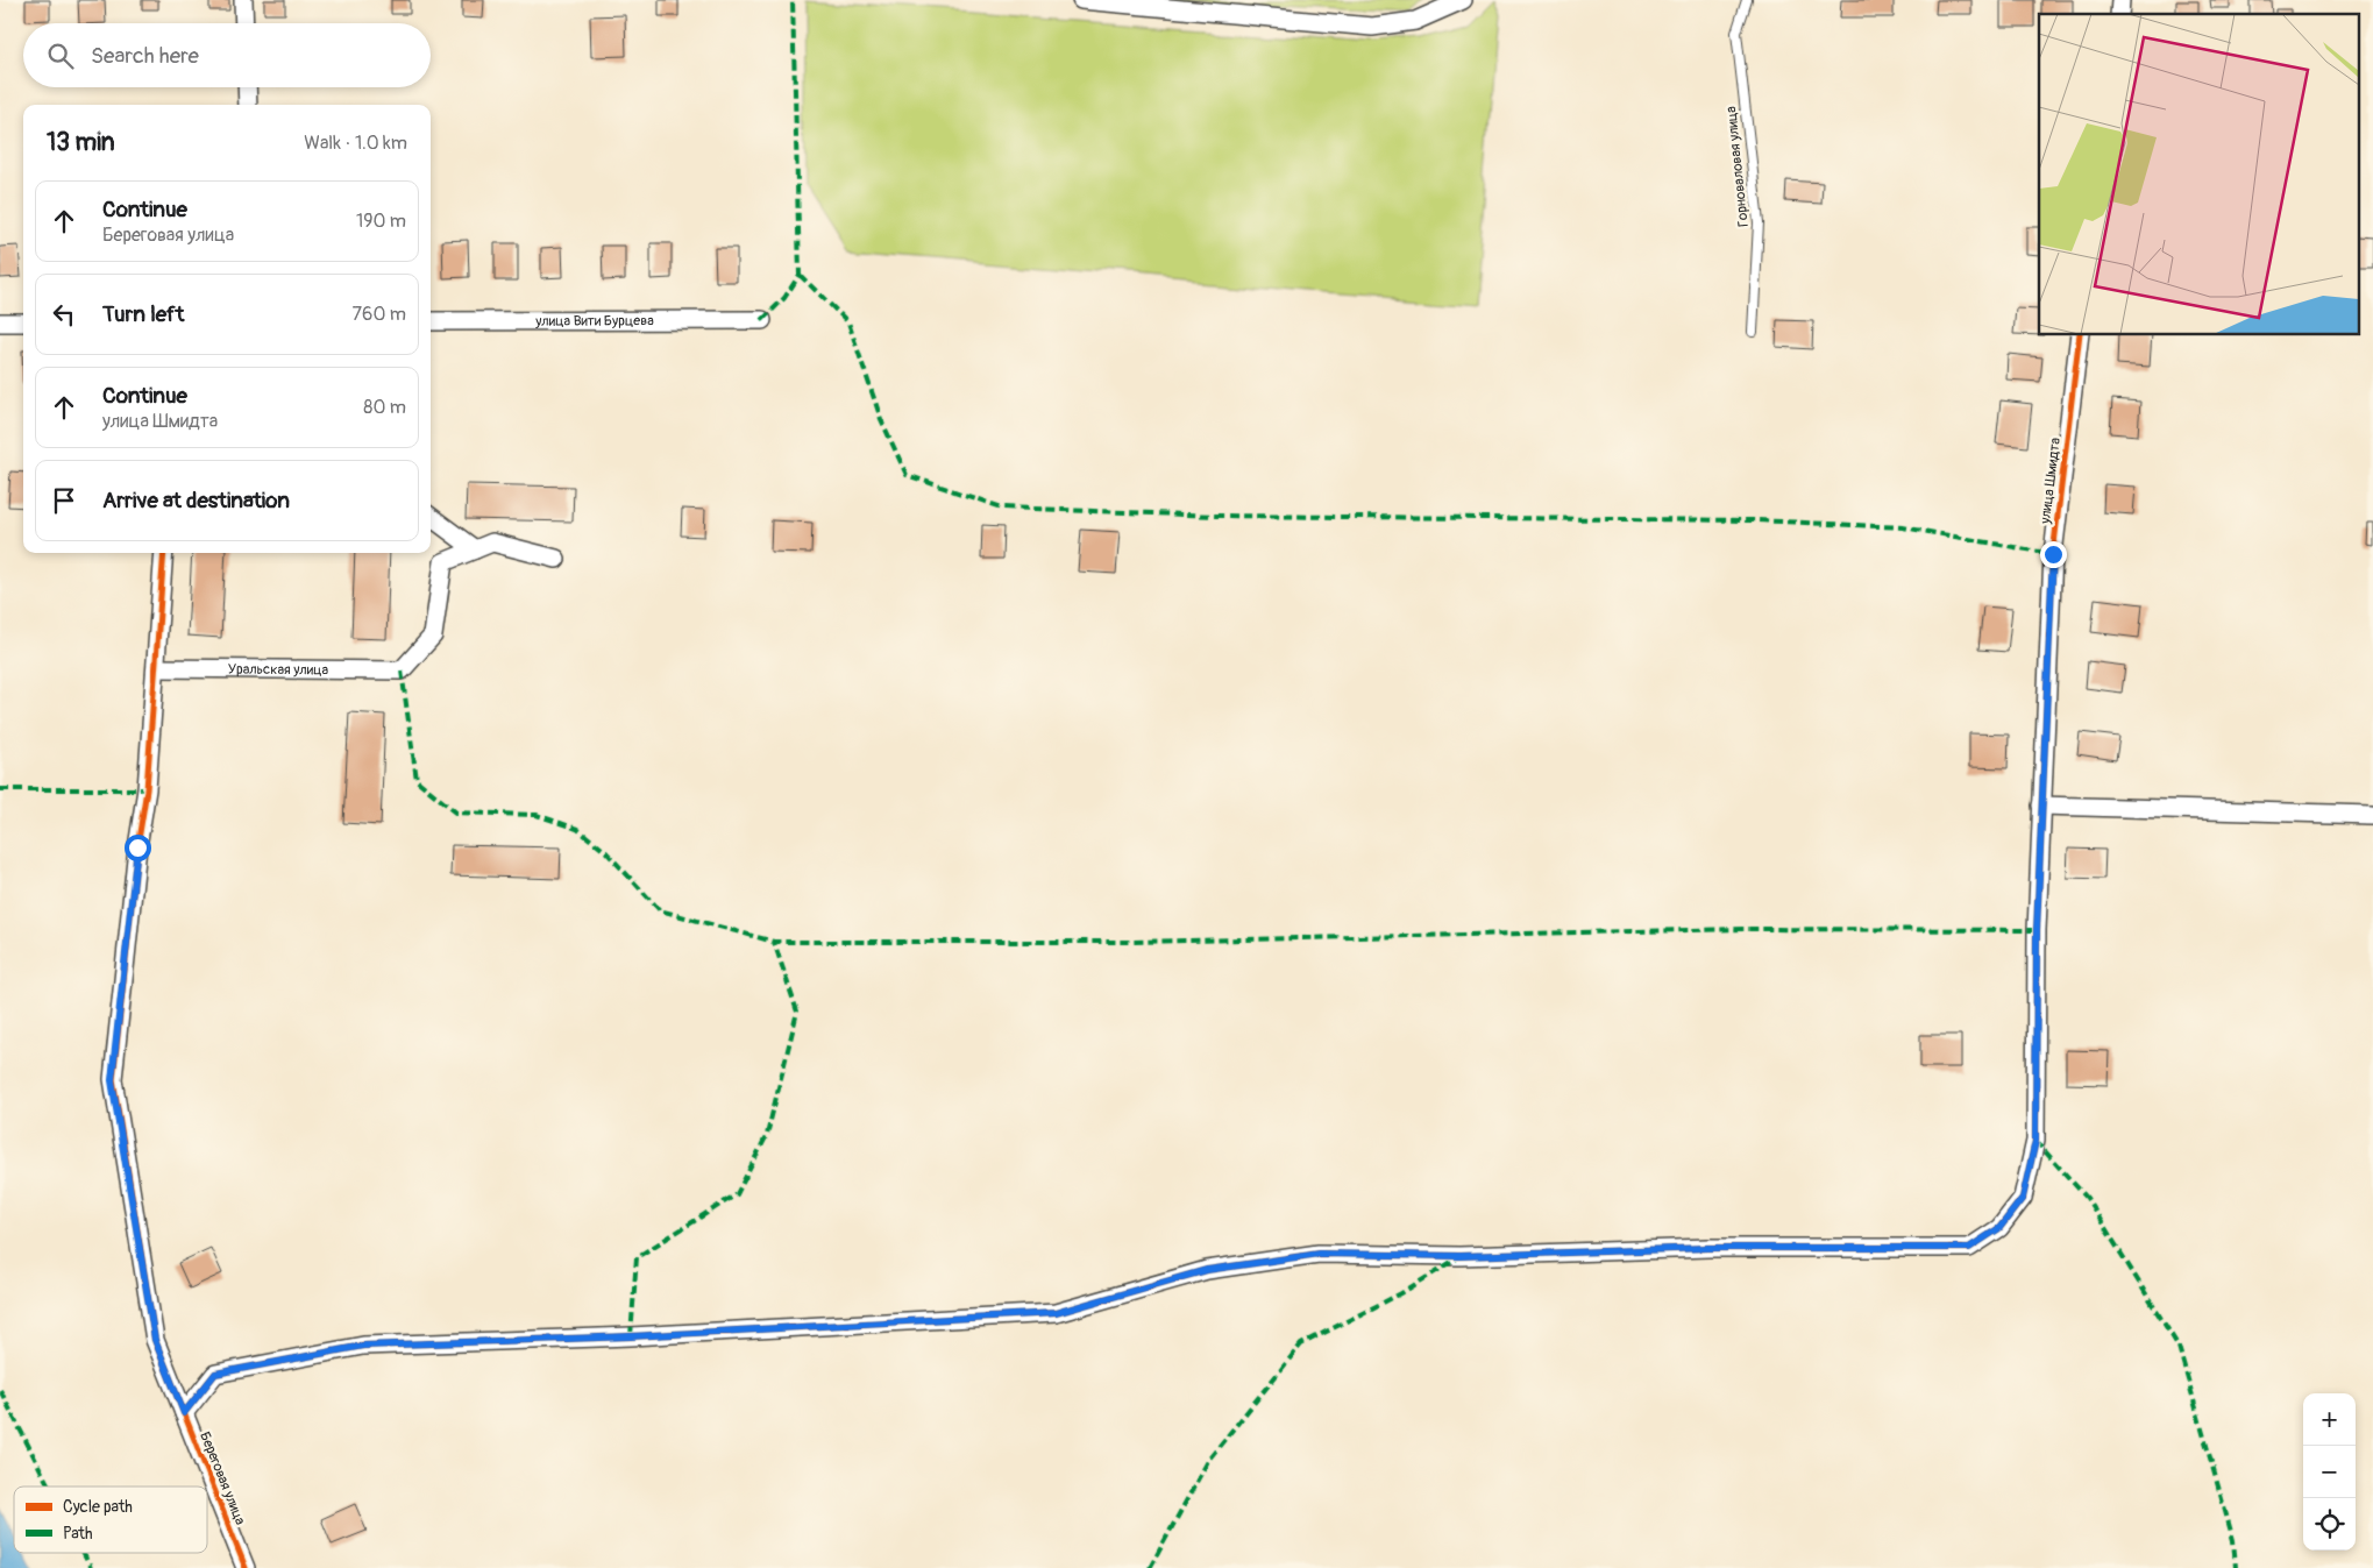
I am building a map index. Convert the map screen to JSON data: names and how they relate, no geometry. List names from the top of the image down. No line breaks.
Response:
{"streets":{"street":["улица Вити Бурцева","улица Шмидта","Уральская улица","Береговая улица"],"lane":["Горноваловая улица"]},"crossings":[["улица Шмидта","Береговая улица"],["Уральская улица","Береговая улица"]],"legend":["Cycle path","Path"],"page":{"search":"Search here","heading":["13 min","Walk · 1.0 km"],"list":[["Continue","Береговая улица","190 m"],["Turn left","760 m"],["Continue","улица Шмидта","80 m"],"Arrive at destination"],"map_buttons":["+","−"]}}
